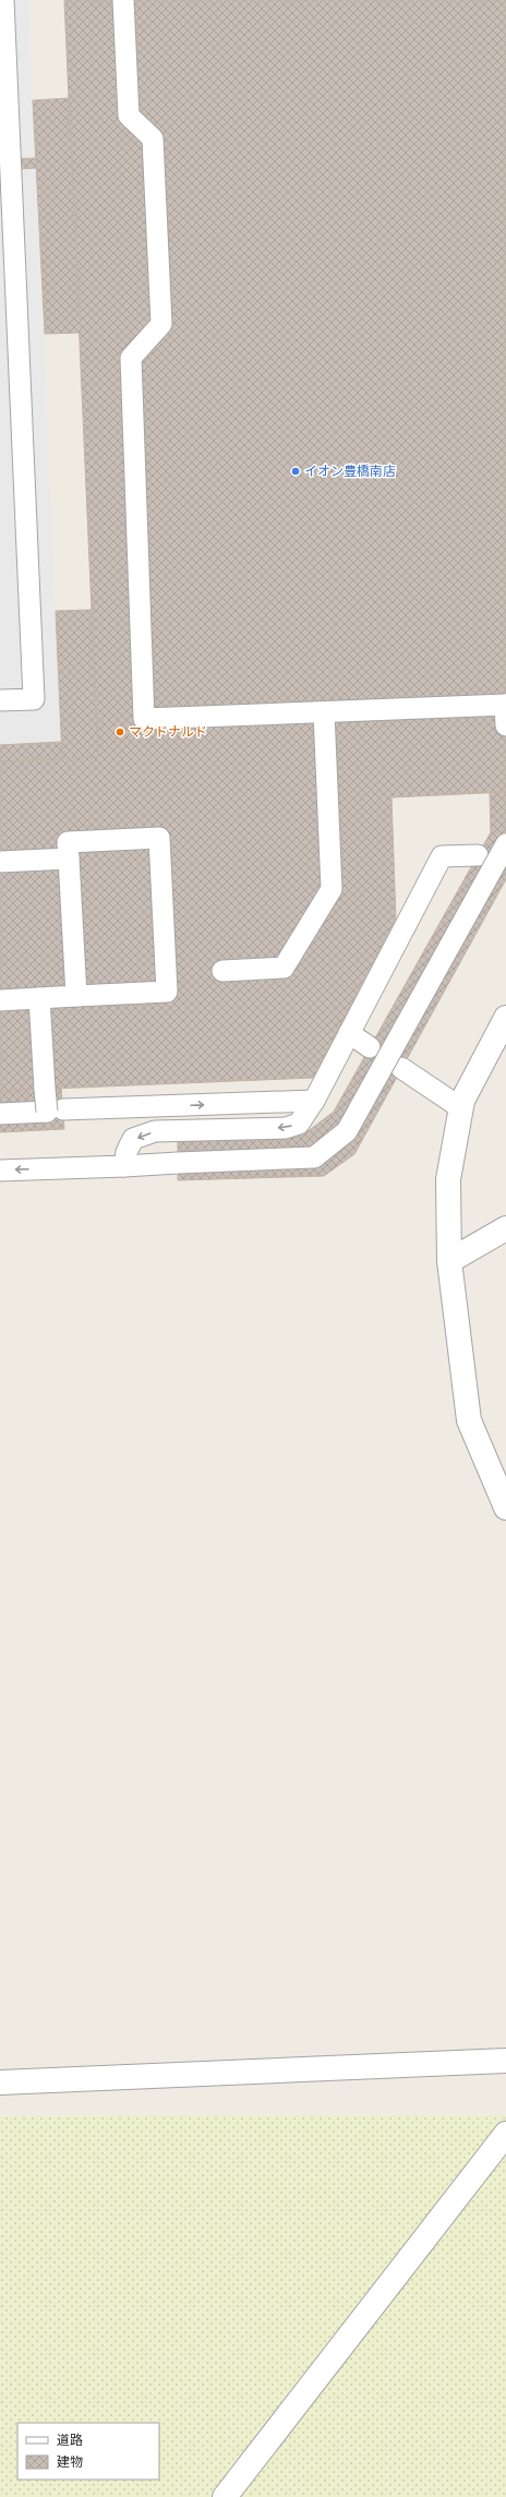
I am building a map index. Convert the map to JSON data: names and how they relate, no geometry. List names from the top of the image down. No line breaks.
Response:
{"places":["イオン豊橋南店","マクドナルド"],"legend":["道路","建物"]}
